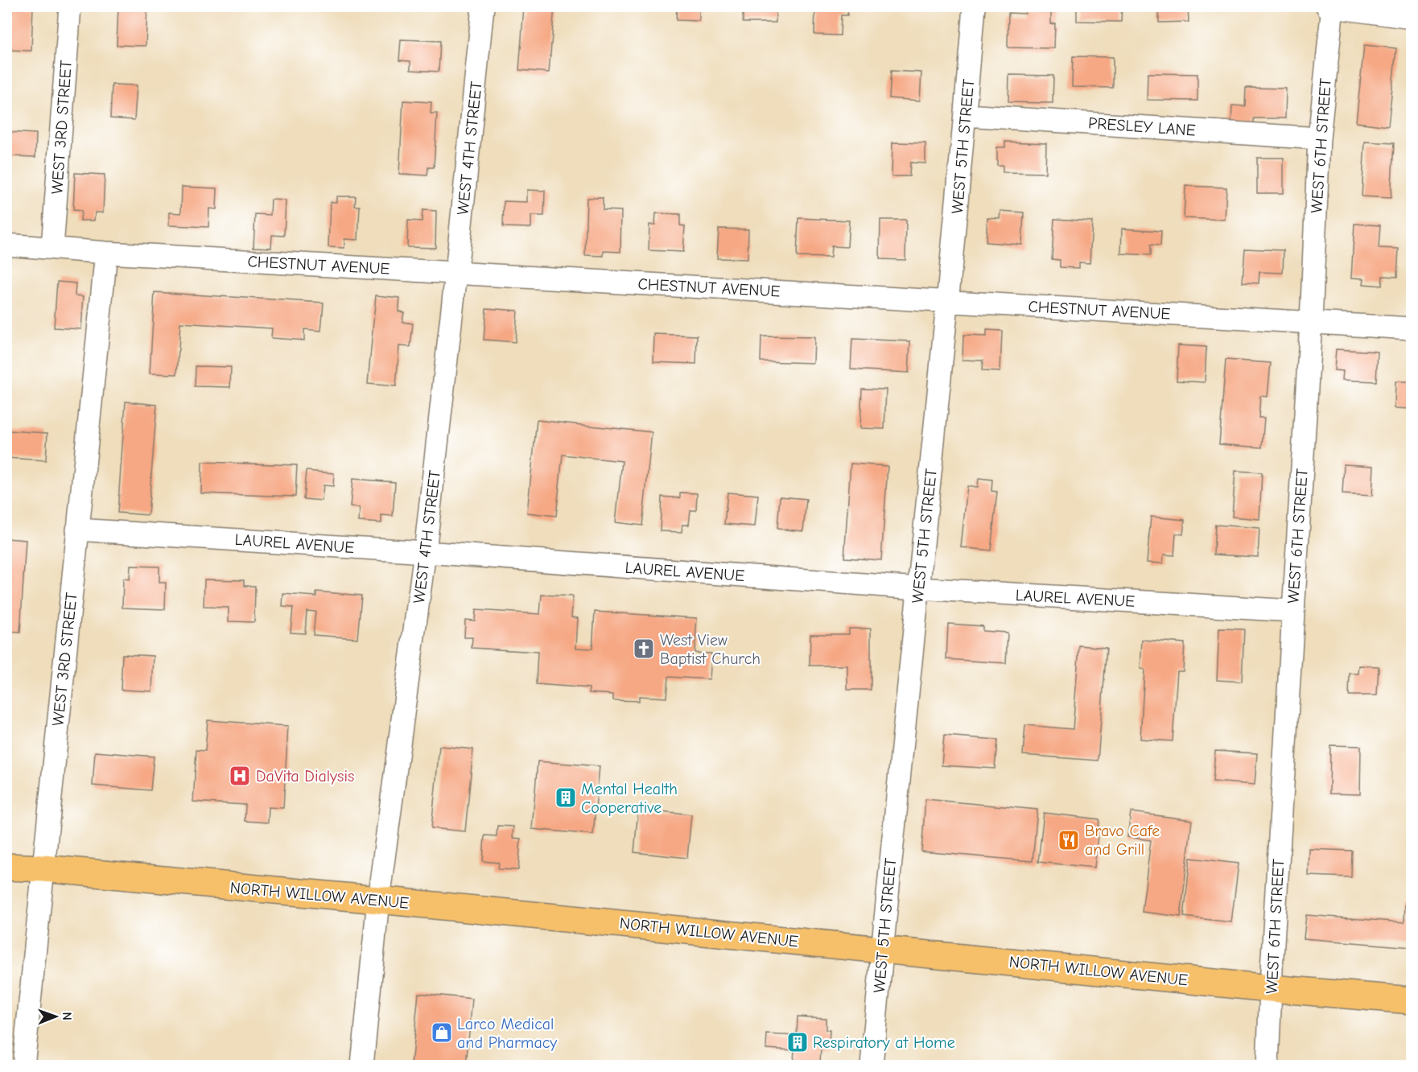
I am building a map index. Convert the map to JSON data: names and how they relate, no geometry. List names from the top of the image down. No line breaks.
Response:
{"streets":{"main road":["NORTH WILLOW AVENUE"],"street":["PRESLEY LANE","WEST 3RD STREET","WEST 6TH STREET","WEST 5TH STREET","WEST 4TH STREET","CHESTNUT AVENUE","LAUREL AVENUE"]},"crossings":[["PRESLEY LANE","WEST 6TH STREET"],["PRESLEY LANE","WEST 5TH STREET"],["WEST 3RD STREET","CHESTNUT AVENUE"],["WEST 3RD STREET","LAUREL AVENUE"],["WEST 3RD STREET","NORTH WILLOW AVENUE"],["WEST 6TH STREET","CHESTNUT AVENUE"],["WEST 6TH STREET","LAUREL AVENUE"],["WEST 6TH STREET","NORTH WILLOW AVENUE"],["WEST 5TH STREET","CHESTNUT AVENUE"],["WEST 5TH STREET","LAUREL AVENUE"],["WEST 5TH STREET","NORTH WILLOW AVENUE"],["WEST 4TH STREET","CHESTNUT AVENUE"],["WEST 4TH STREET","LAUREL AVENUE"],["WEST 4TH STREET","NORTH WILLOW AVENUE"]],"places":{"church":["West View Baptist Church"],"hospital":["DaVita Dialysis"],"building":["Mental Health Cooperative","Respiratory at Home"],"restaurant":["Bravo Cafe and Grill"],"shop":["Larco Medical and Pharmacy"]},"north":"right"}
